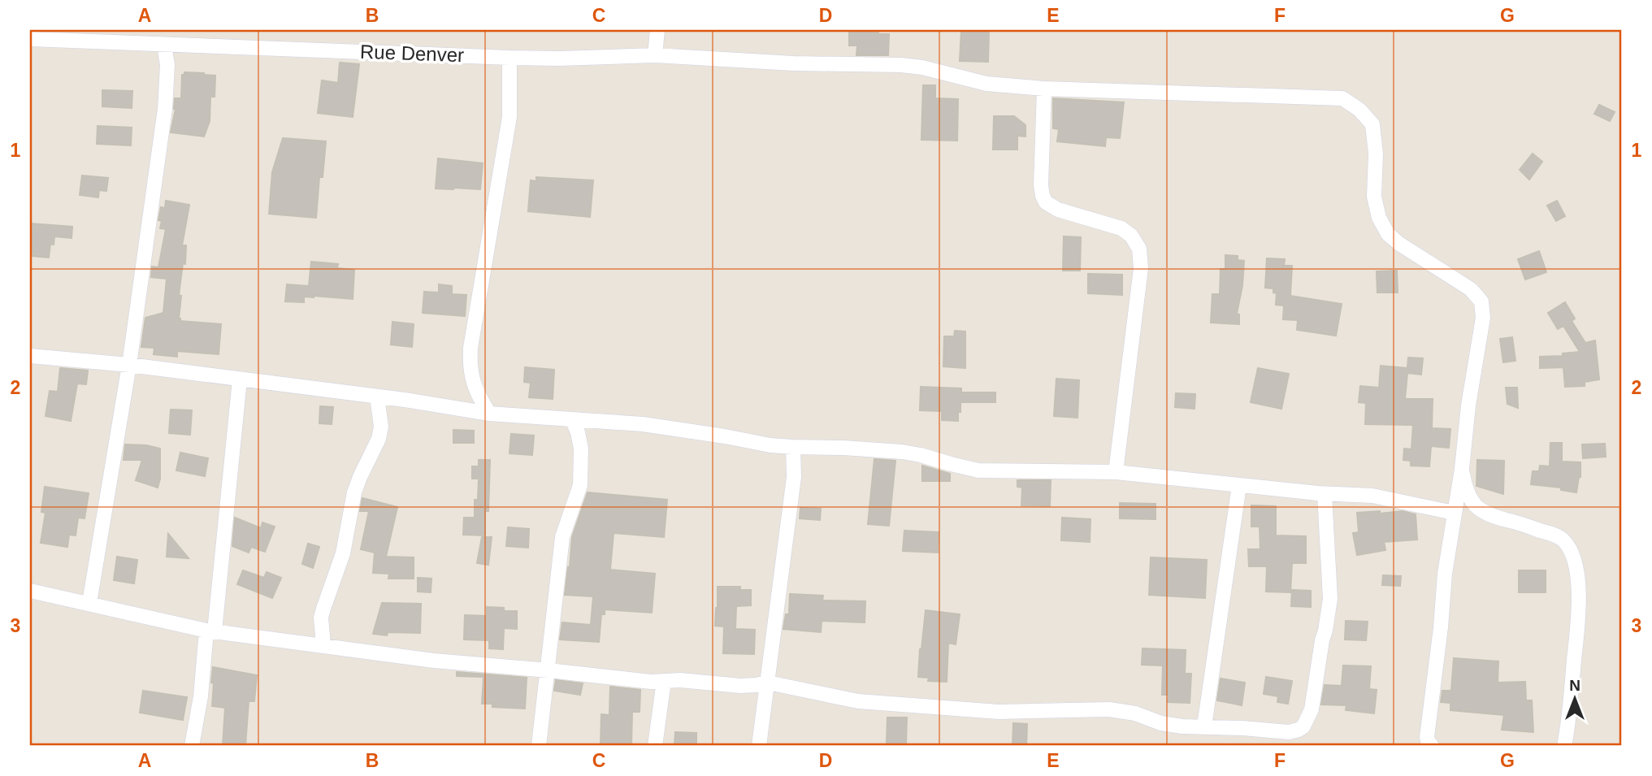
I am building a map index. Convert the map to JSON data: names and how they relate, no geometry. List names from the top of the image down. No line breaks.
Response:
{"streets":{"street":["Rue Denver"]},"north":"top","grid":{"columns":["A","B","C","D","E","F","G"],"rows":["1","2","3"]}}
